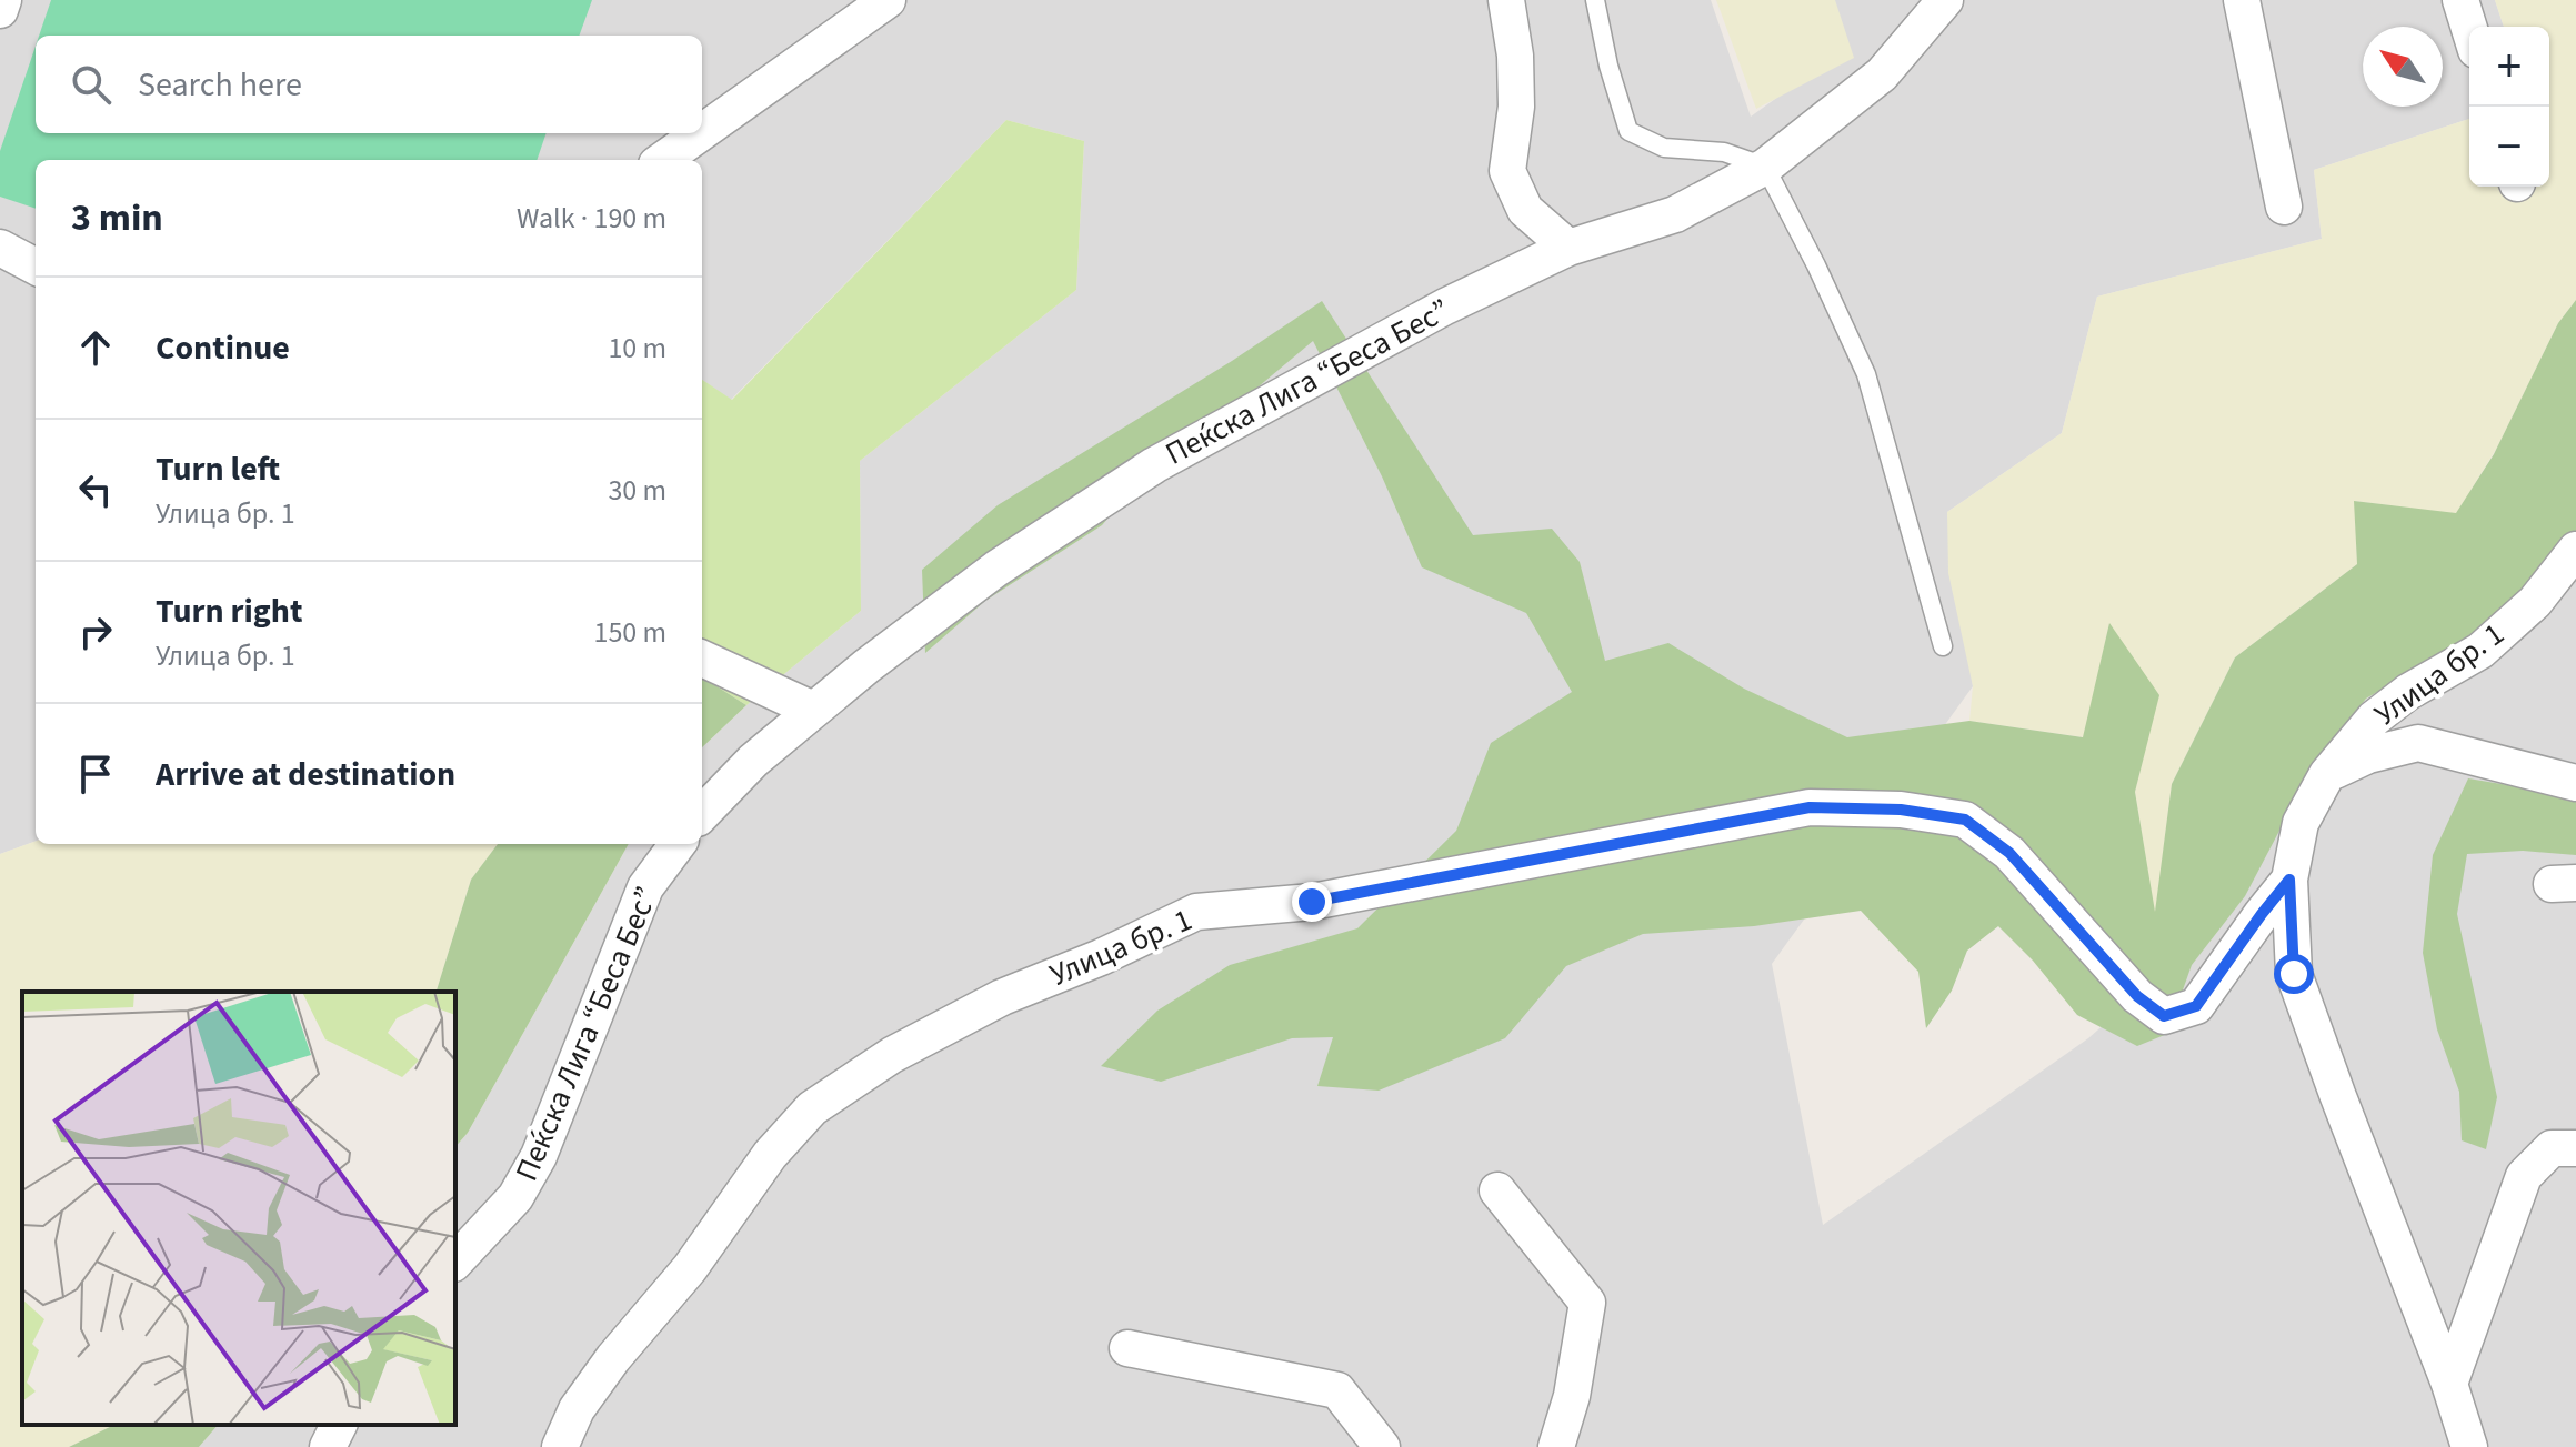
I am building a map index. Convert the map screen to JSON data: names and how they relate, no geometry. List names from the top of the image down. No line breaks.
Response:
{"streets":{"street":["Пеќска Лига “Беса Бес”","Улица бр. 1"]},"north":"top left","page":{"map_buttons":["+","−"],"search":"Search here","heading":["3 min","Walk · 190 m"],"list":[["Continue","10 m"],["Turn left","Улица бр. 1","30 m"],["Turn right","Улица бр. 1","150 m"],"Arrive at destination"]}}
